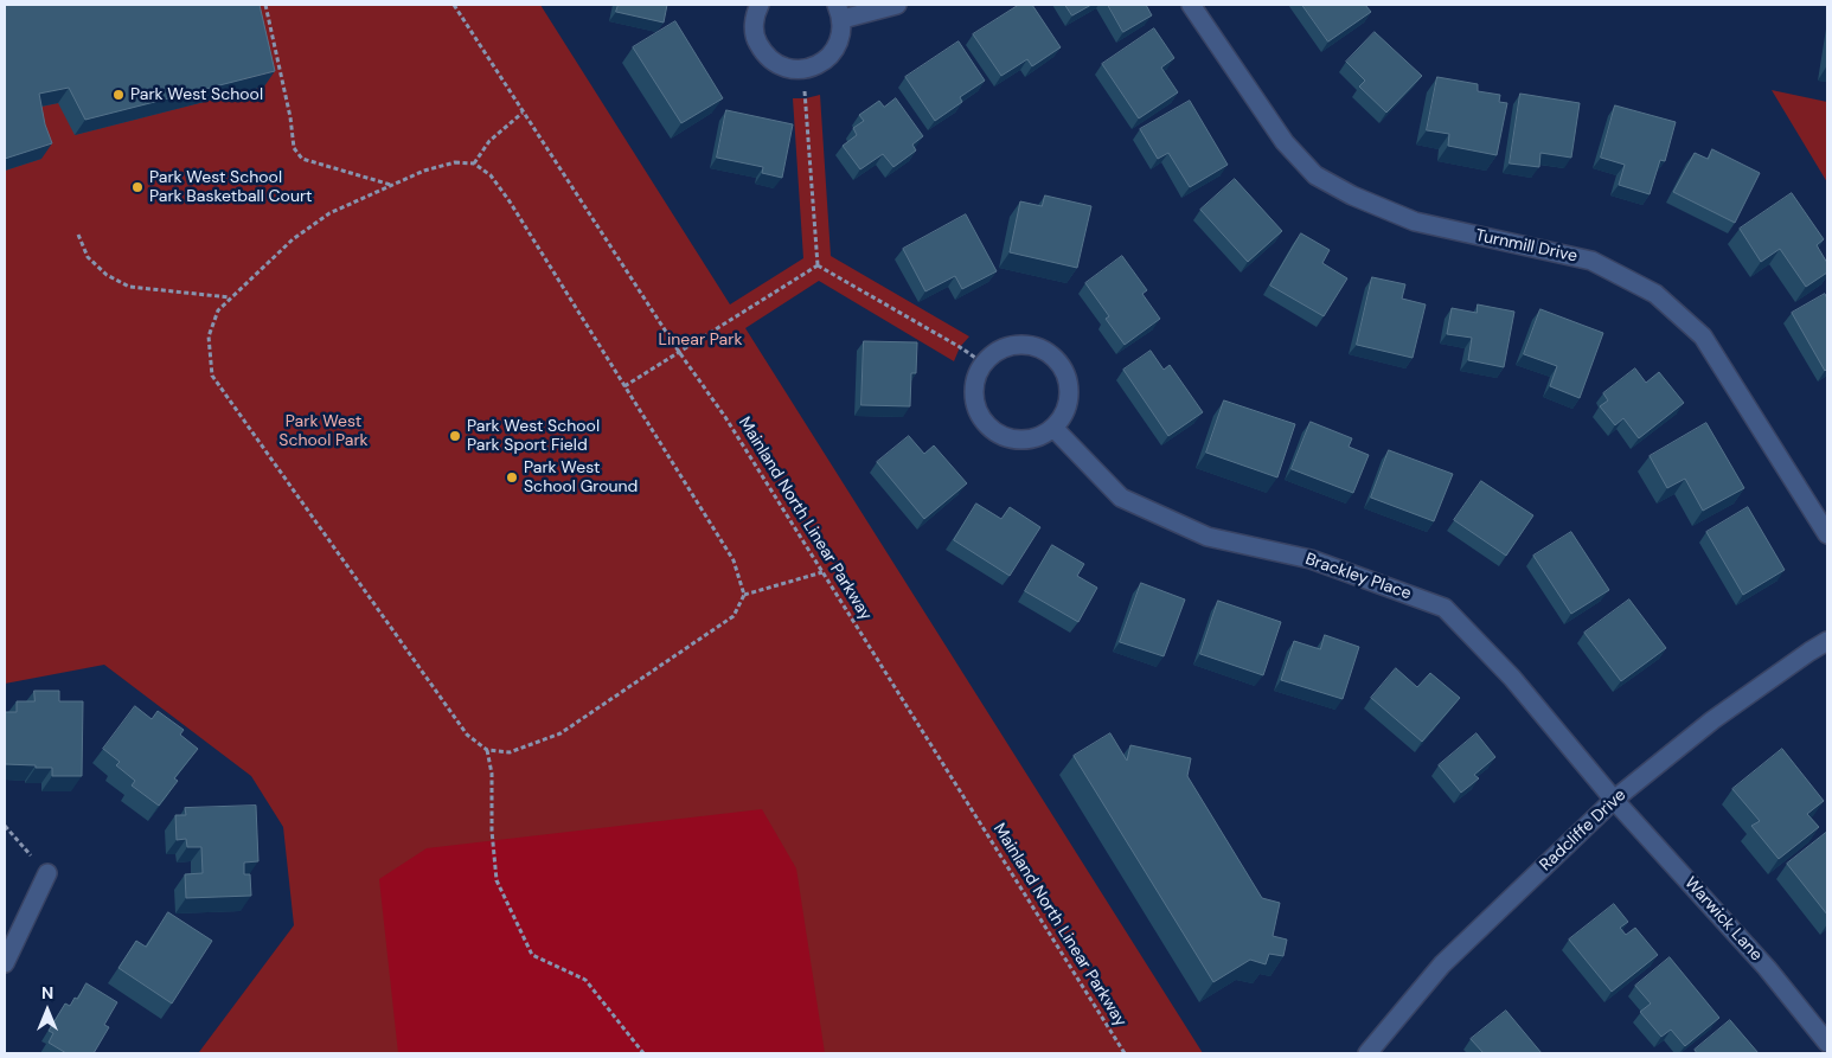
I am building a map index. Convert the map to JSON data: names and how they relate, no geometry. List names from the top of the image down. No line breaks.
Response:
{"streets":{"street":["Turnmill Drive","Brackley Place","Radcliffe Drive","Warwick Lane"],"path":["Mainland North Linear Parkway"]},"crossings":[["Brackley Place","Radcliffe Drive"],["Brackley Place","Warwick Lane"],["Radcliffe Drive","Warwick Lane"]],"parks":["Linear Park","Park West School Park"],"places":["Park West School","Park West School Park Basketball Court","Park West School Park Sport Field","Park West School Ground"],"north":"top"}
